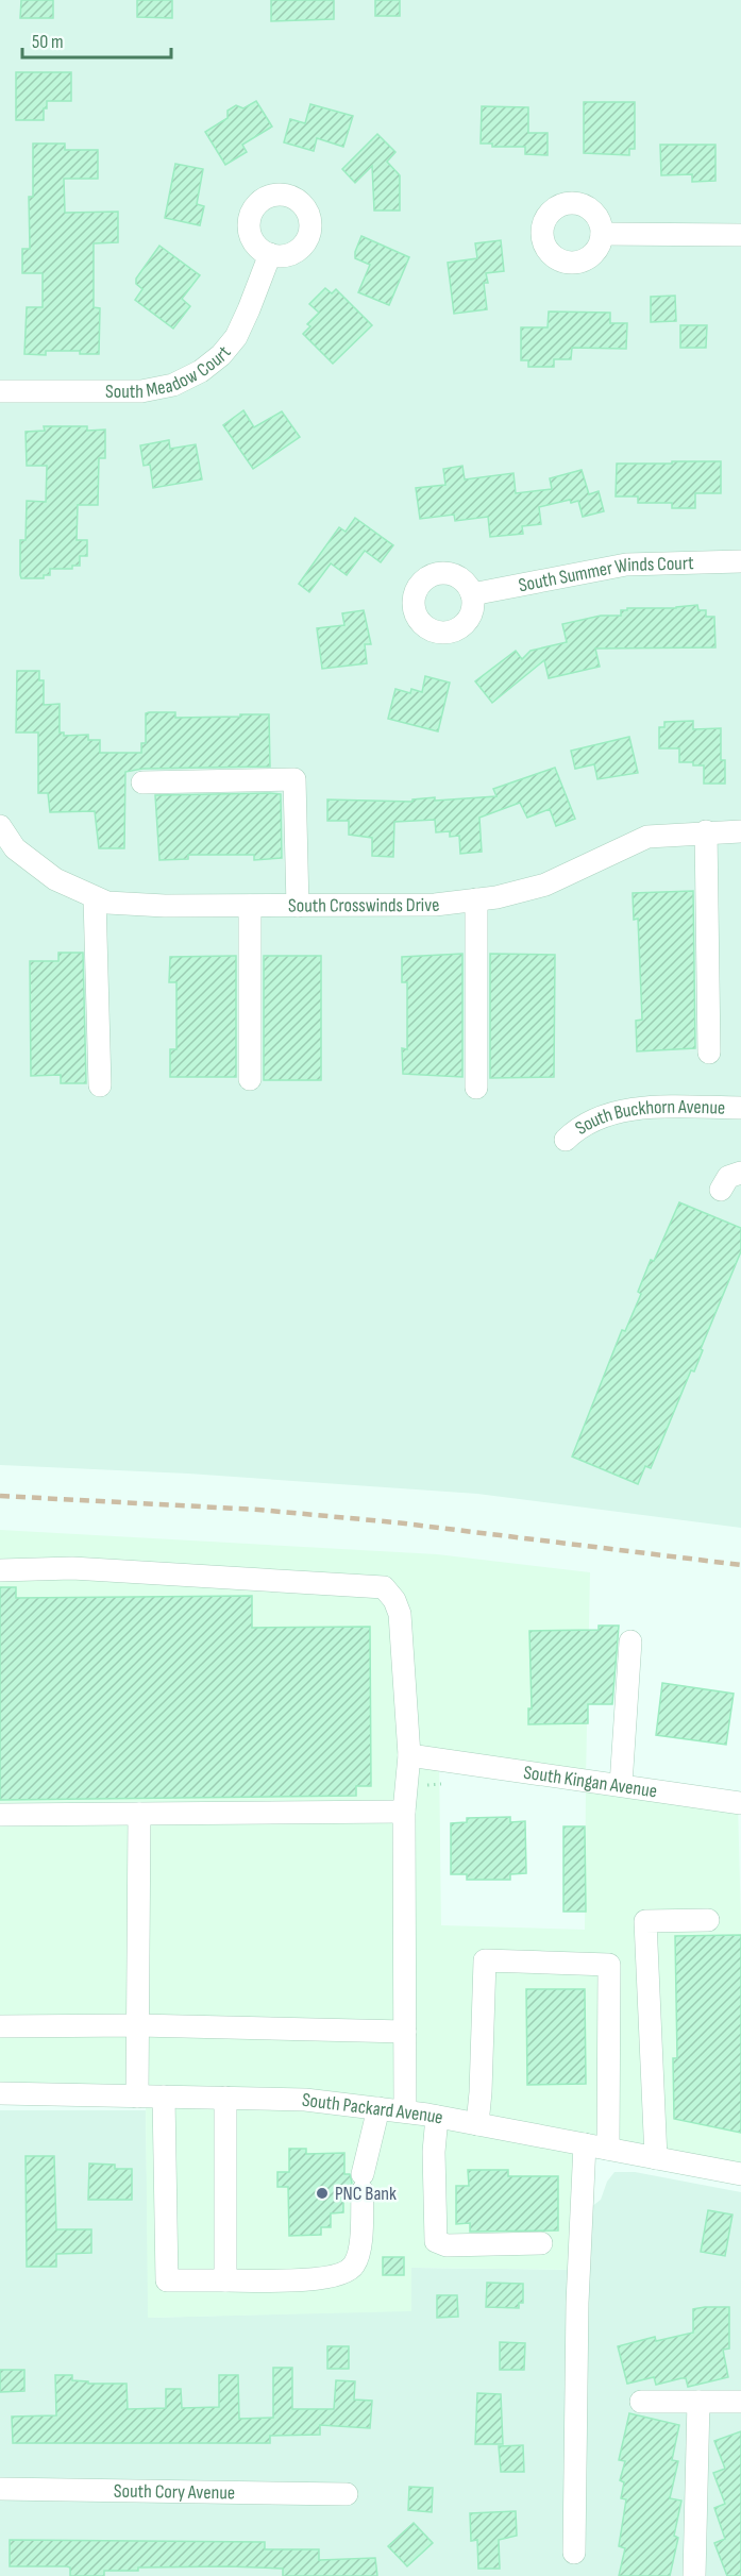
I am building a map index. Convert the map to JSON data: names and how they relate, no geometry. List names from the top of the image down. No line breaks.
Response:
{"streets":{"street":["South Meadow Court","South Summer Winds Court","South Crosswinds Drive","South Buckhorn Avenue","South Kingan Avenue","South Packard Avenue","South Cory Avenue"]},"places":["PNC Bank"],"scale_bar":"50 m"}
